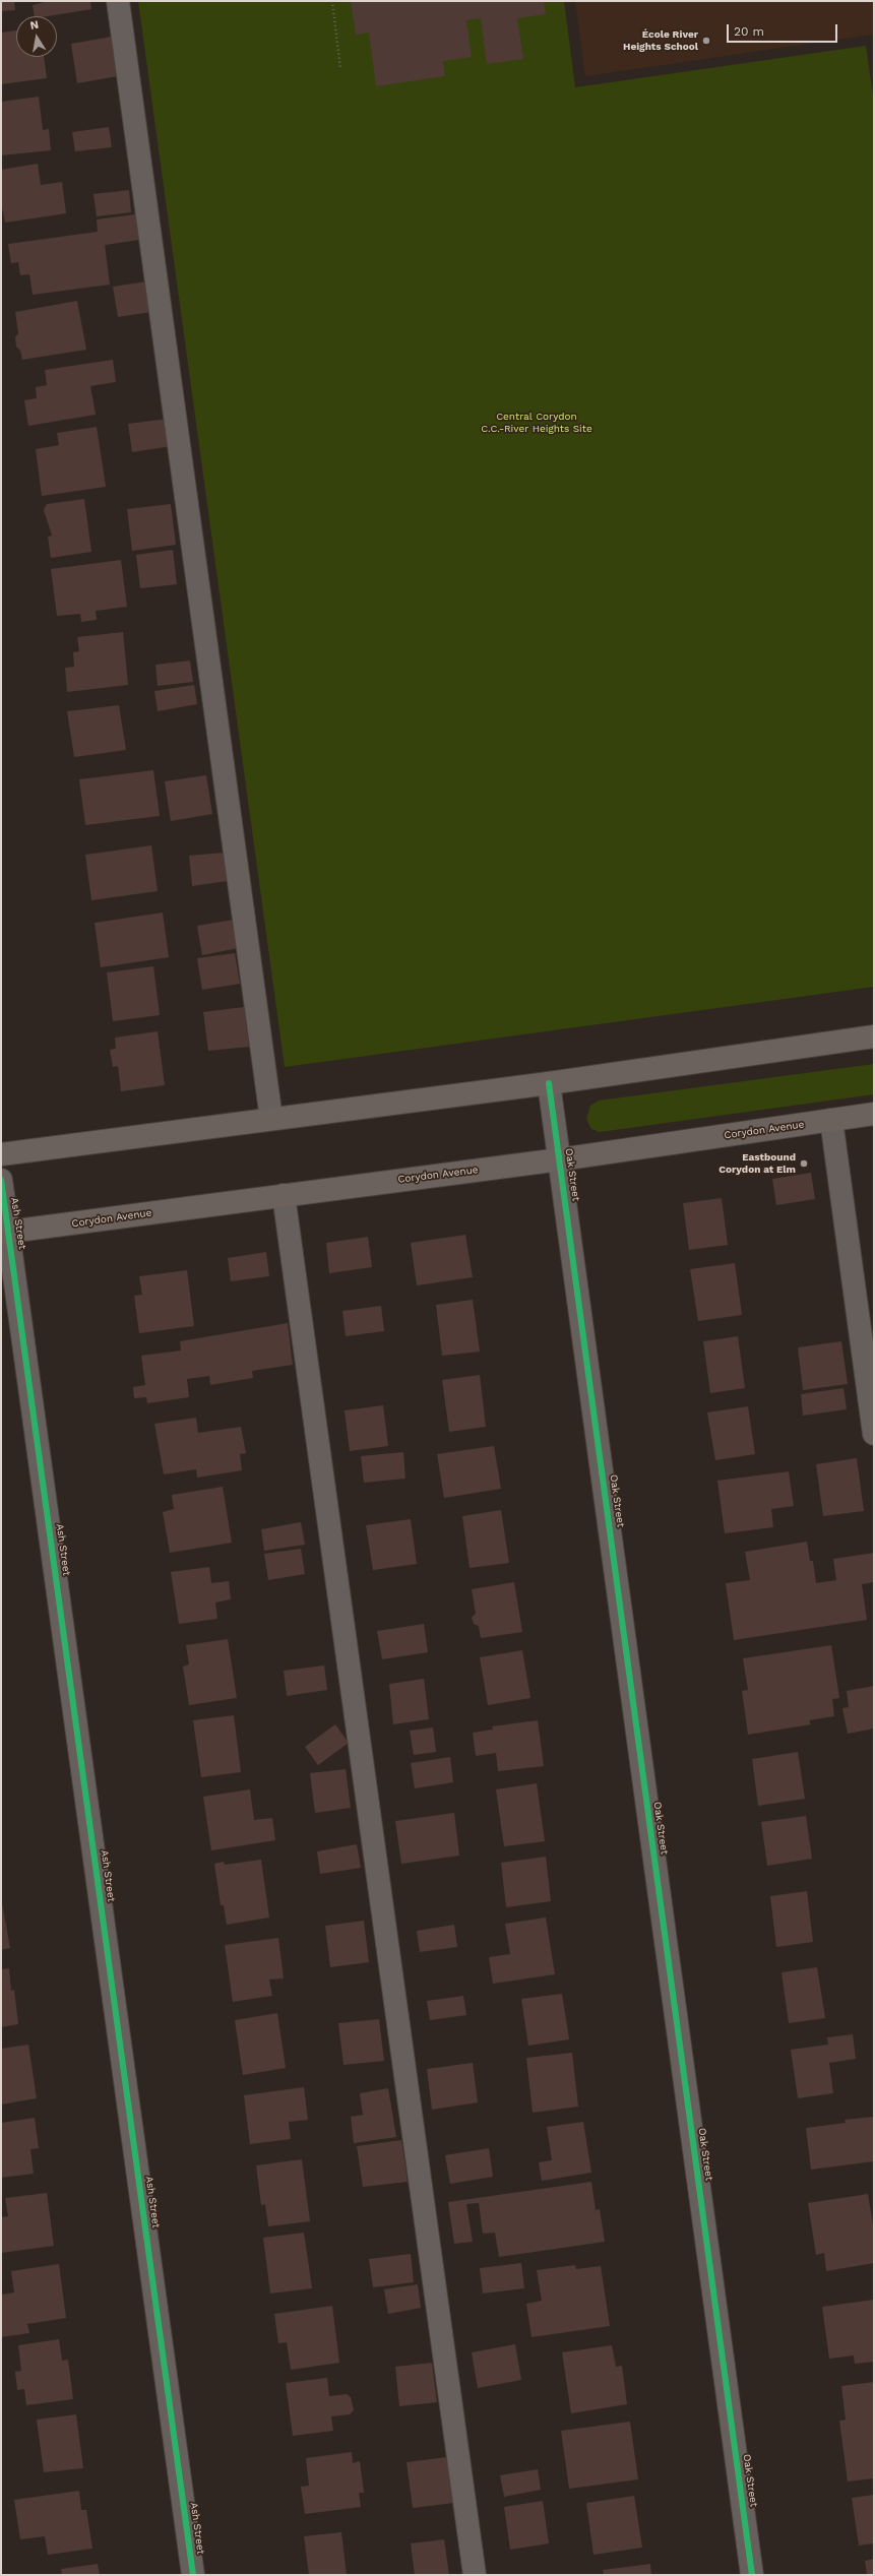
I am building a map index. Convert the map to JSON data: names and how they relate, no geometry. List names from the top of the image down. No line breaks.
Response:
{"streets":{"main road":["Corydon Avenue"],"street":["Oak Street","Ash Street"]},"crossings":[["Corydon Avenue","Oak Street"],["Corydon Avenue","Ash Street"]],"parks":["Central Corydon C.C.-River Heights Site"],"places":["École River Heights School","Eastbound Corydon at Elm"],"scale_bar":"20 m","north":"top"}
